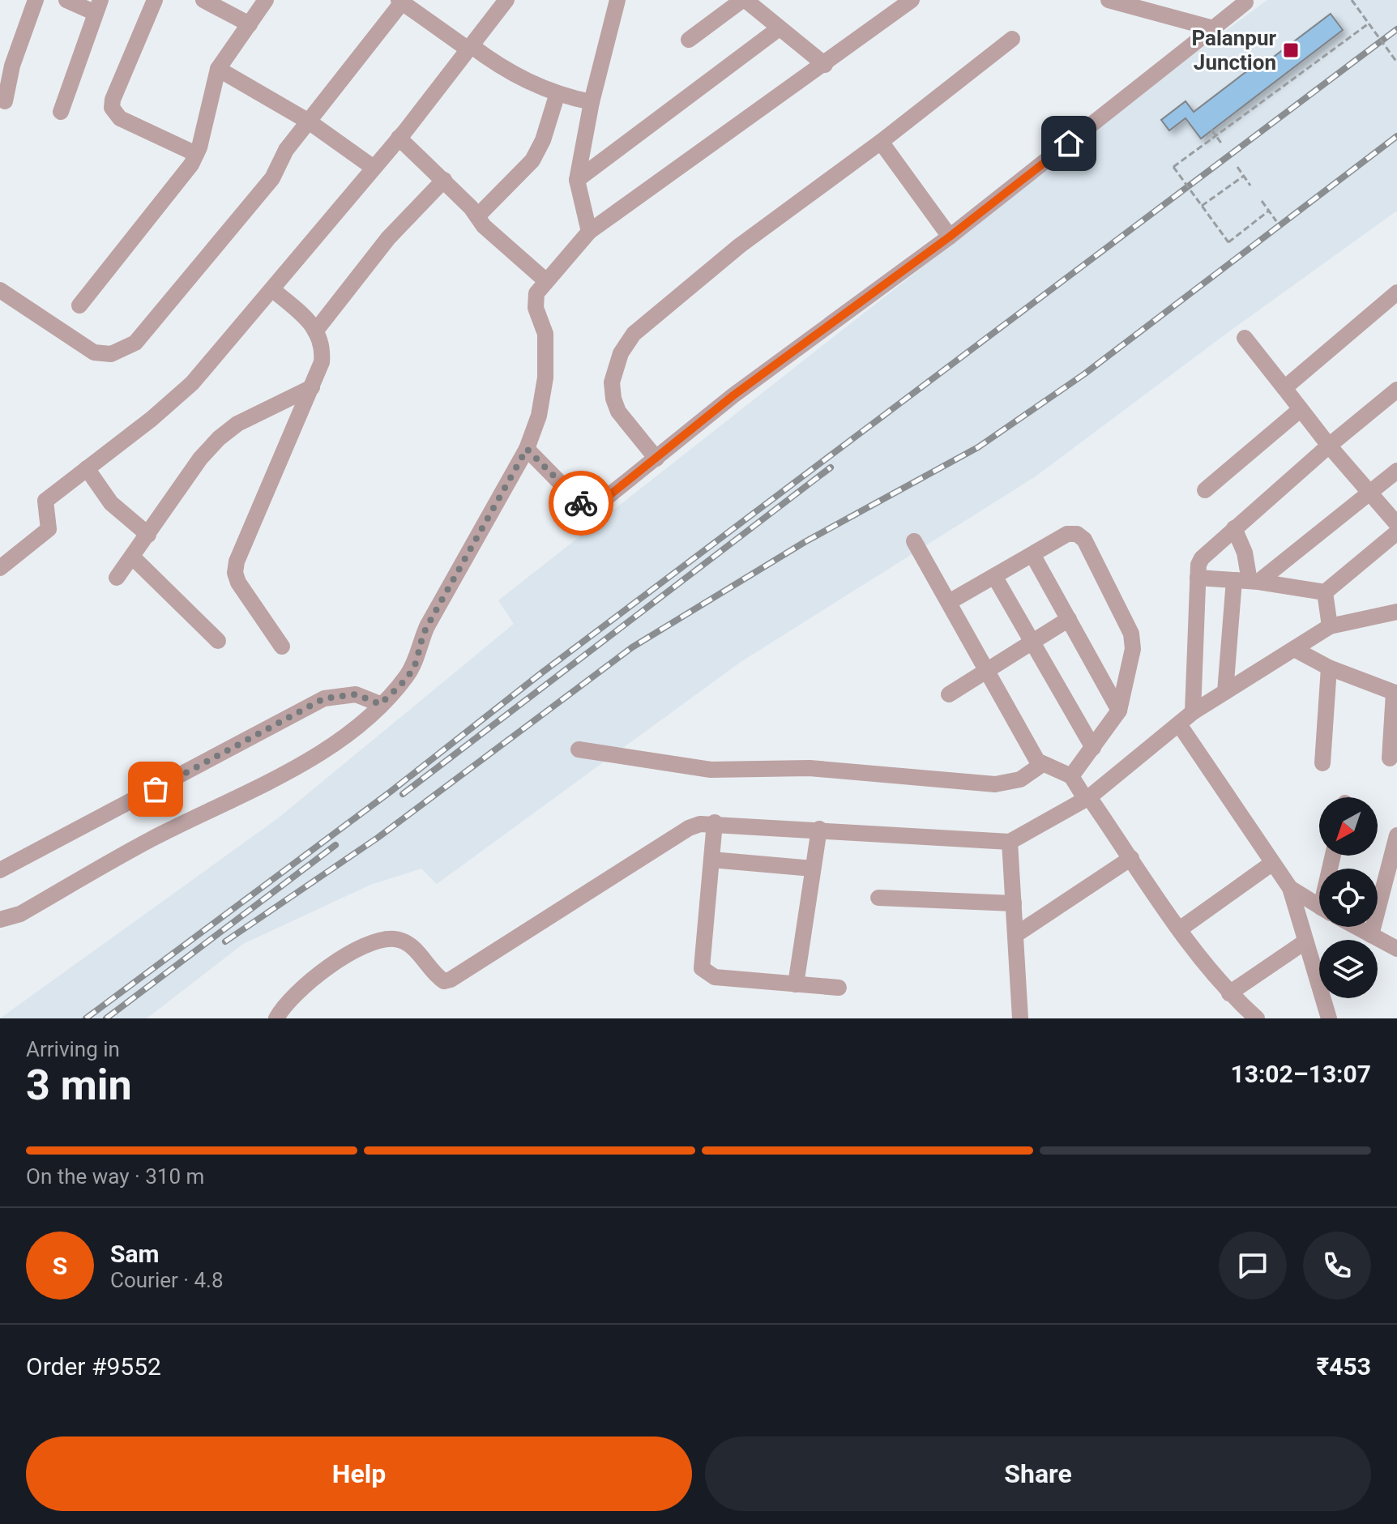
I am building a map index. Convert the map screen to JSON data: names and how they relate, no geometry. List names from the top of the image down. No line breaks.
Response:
{"places":{"transit":["Palanpur Junction"]},"north":"bottom left","page":{"heading":["3 min","Arriving in","13:02–13:07"],"panel":["Sam","Courier · 4.8","Order #9552","₹453"],"bar":"On the way · 310 m","round":"S","buttons":["Help","Share"]}}
